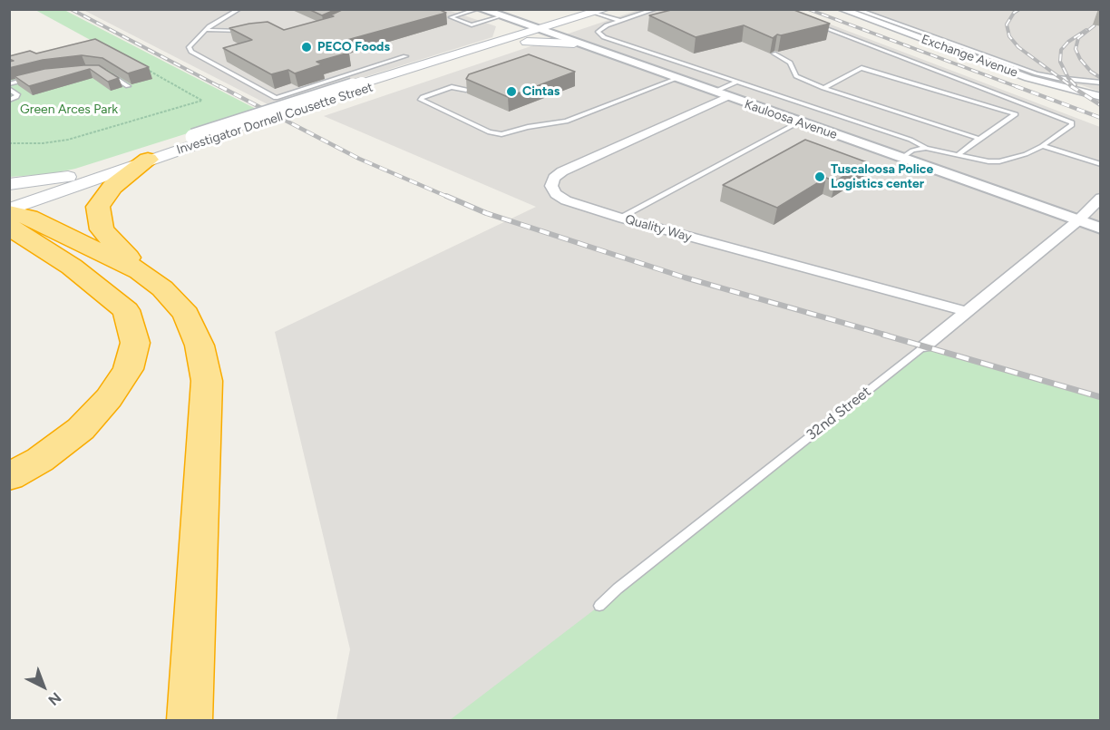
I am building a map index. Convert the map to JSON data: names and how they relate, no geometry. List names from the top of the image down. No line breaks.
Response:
{"streets":{"main road":["Investigator Dornell Cousette Street"],"street":["Exchange Avenue","Kauloosa Avenue","Quality Way","32nd Street"]},"crossings":[["Investigator Dornell Cousette Street","Kauloosa Avenue"],["Kauloosa Avenue","Quality Way"],["Kauloosa Avenue","32nd Street"],["Quality Way","32nd Street"]],"parks":["Green Arces Park"],"places":["PECO Foods","Cintas","Tuscaloosa Police Logistics center"],"north":"bottom right"}
